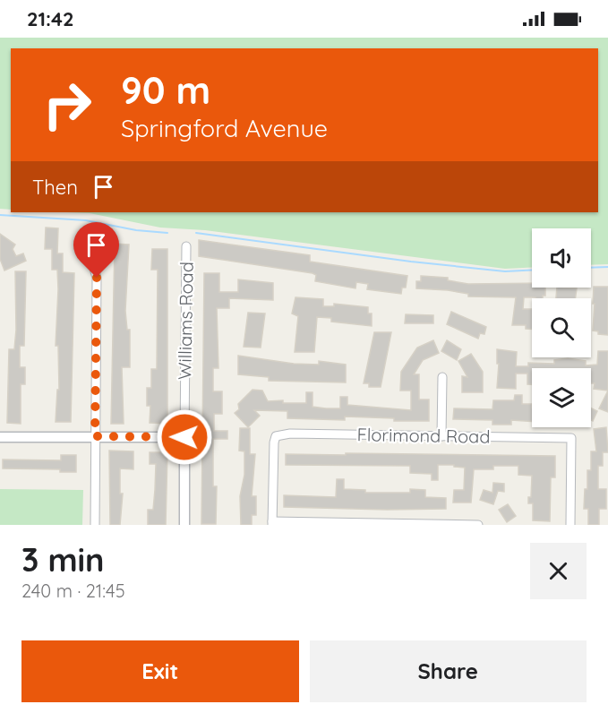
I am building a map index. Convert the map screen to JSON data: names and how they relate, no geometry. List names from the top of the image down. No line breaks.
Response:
{"streets":{"street":["Williams Road","Florimond Road"]},"page":{"status":"21:42","turn":["90 m","Springford Avenue"],"then":"Then","heading":["3 min","240 m · 21:45"],"buttons":["Exit","Share"]}}
